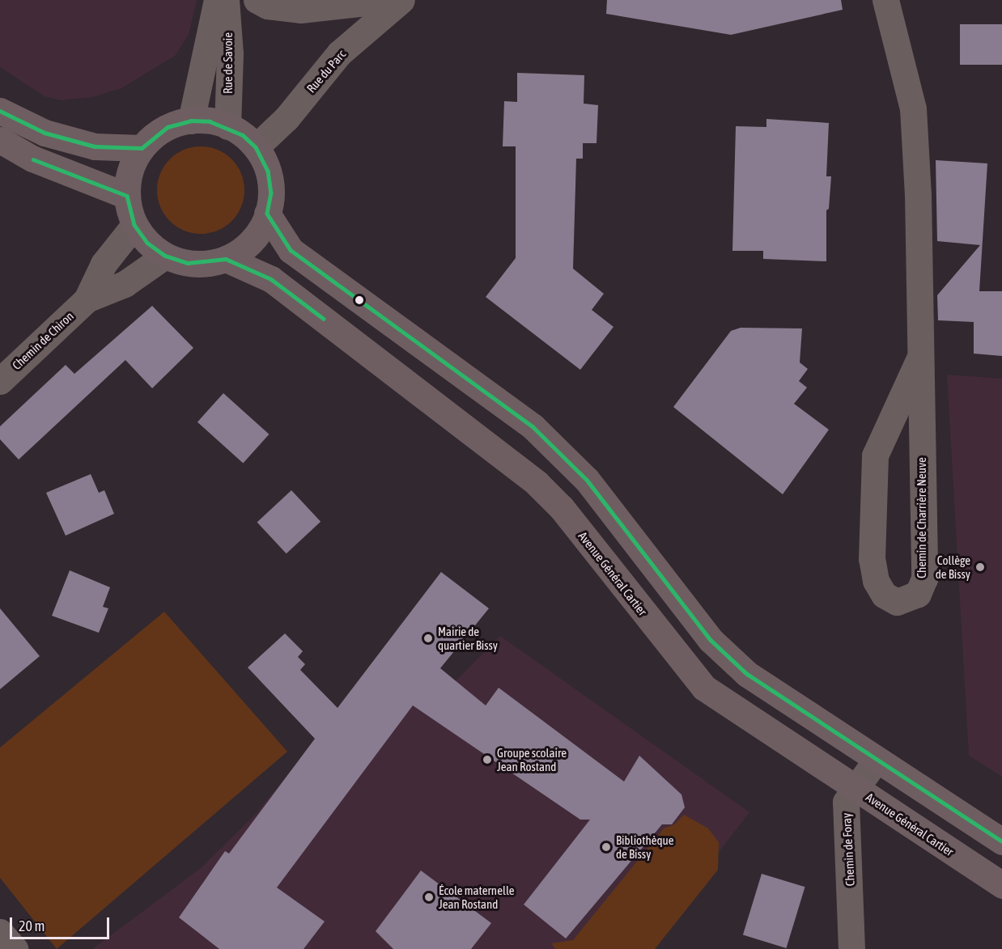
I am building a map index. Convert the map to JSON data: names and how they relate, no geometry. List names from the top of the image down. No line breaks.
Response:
{"streets":{"main road":["Avenue Général Cartier"],"street":["Rue de Savoie","Rue du Parc","Chemin de Chiron","Chemin de Charrière Neuve","Chemin de Foray"]},"crossings":[["Rue de Savoie","Rue du Parc"],["Rue de Savoie","Chemin de Chiron"],["Rue de Savoie","Avenue Général Cartier"],["Rue du Parc","Chemin de Chiron"],["Rue du Parc","Avenue Général Cartier"],["Chemin de Chiron","Avenue Général Cartier"],["Avenue Général Cartier","Chemin de Foray"]],"places":["Collège de Bissy","Mairie de quartier Bissy","Groupe scolaire Jean Rostand","Bibliothèque de Bissy","École maternelle Jean Rostand"],"scale_bar":"20 m"}
